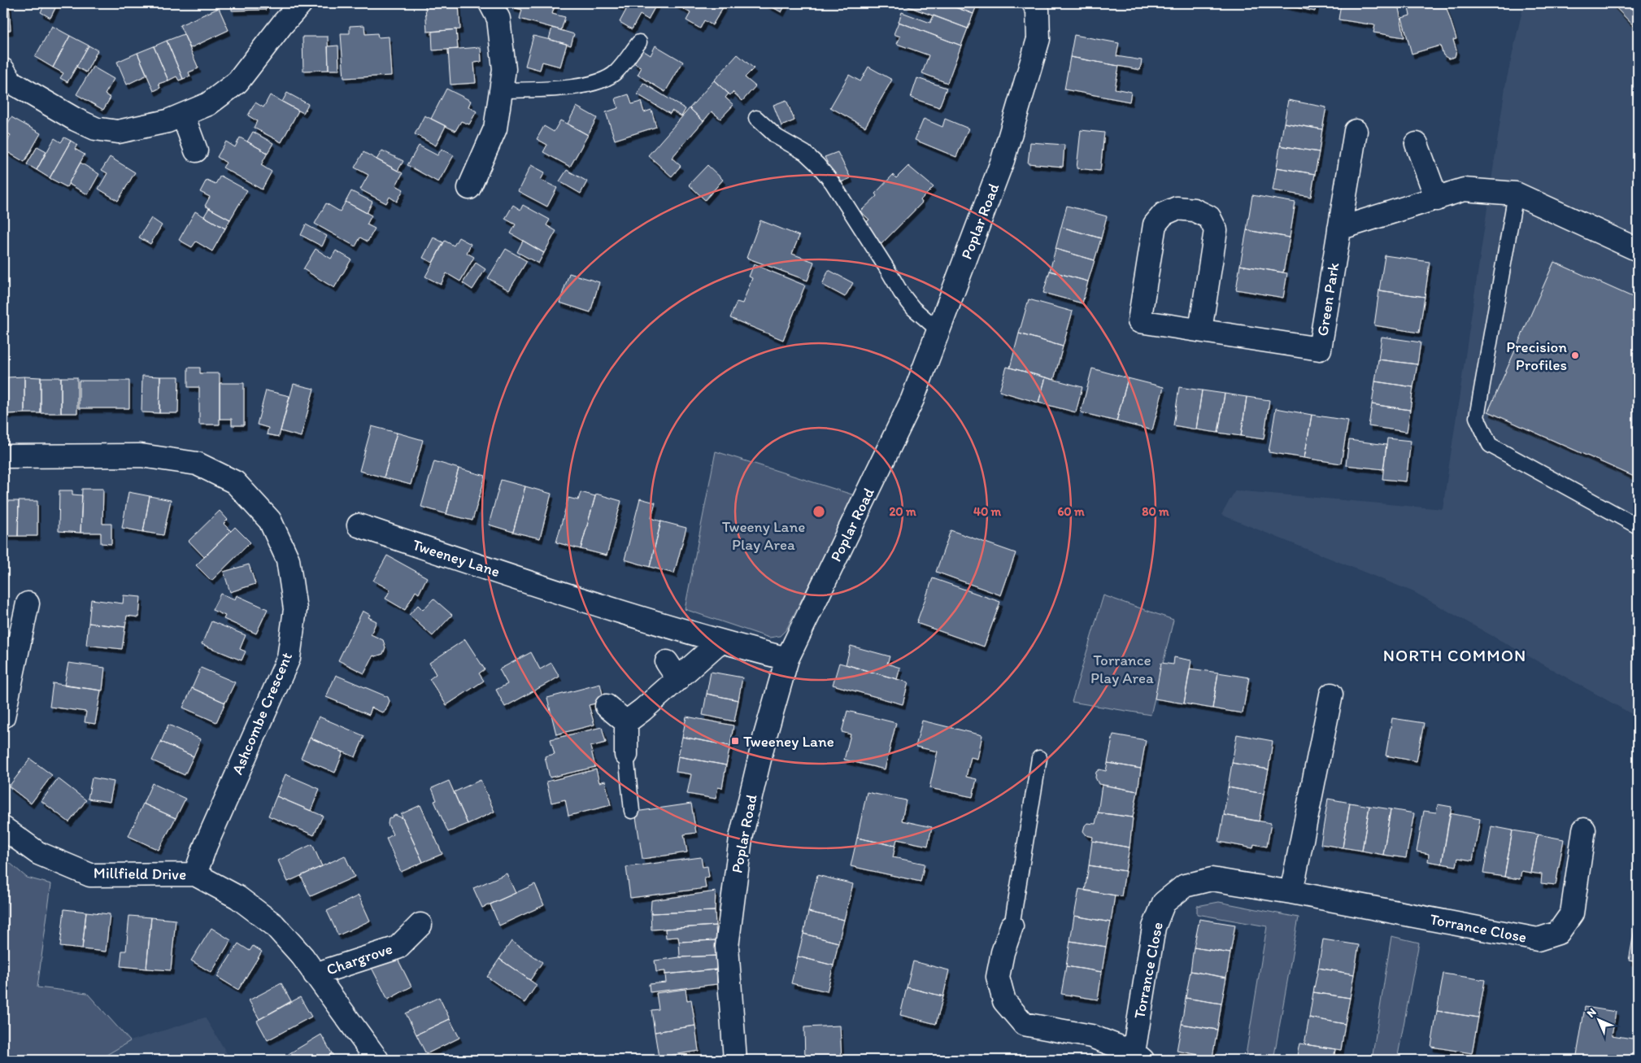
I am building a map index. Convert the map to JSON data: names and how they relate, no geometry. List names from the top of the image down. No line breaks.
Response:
{"streets":{"street":["Poplar Road","Green Park","Tweeney Lane","Ashcombe Crescent","Millfield Drive","Torrance Close","Chargrove"]},"crossings":[["Poplar Road","Tweeney Lane"],["Ashcombe Crescent","Millfield Drive"],["Millfield Drive","Chargrove"]],"districts":["NORTH COMMON"],"parks":["Tweeny Lane Play Area","Torrance Play Area"],"places":{"other":["Precision Profiles"],"transit":["Tweeney Lane"]},"north":"top left","rings":["20 m","40 m","60 m","80 m"]}
